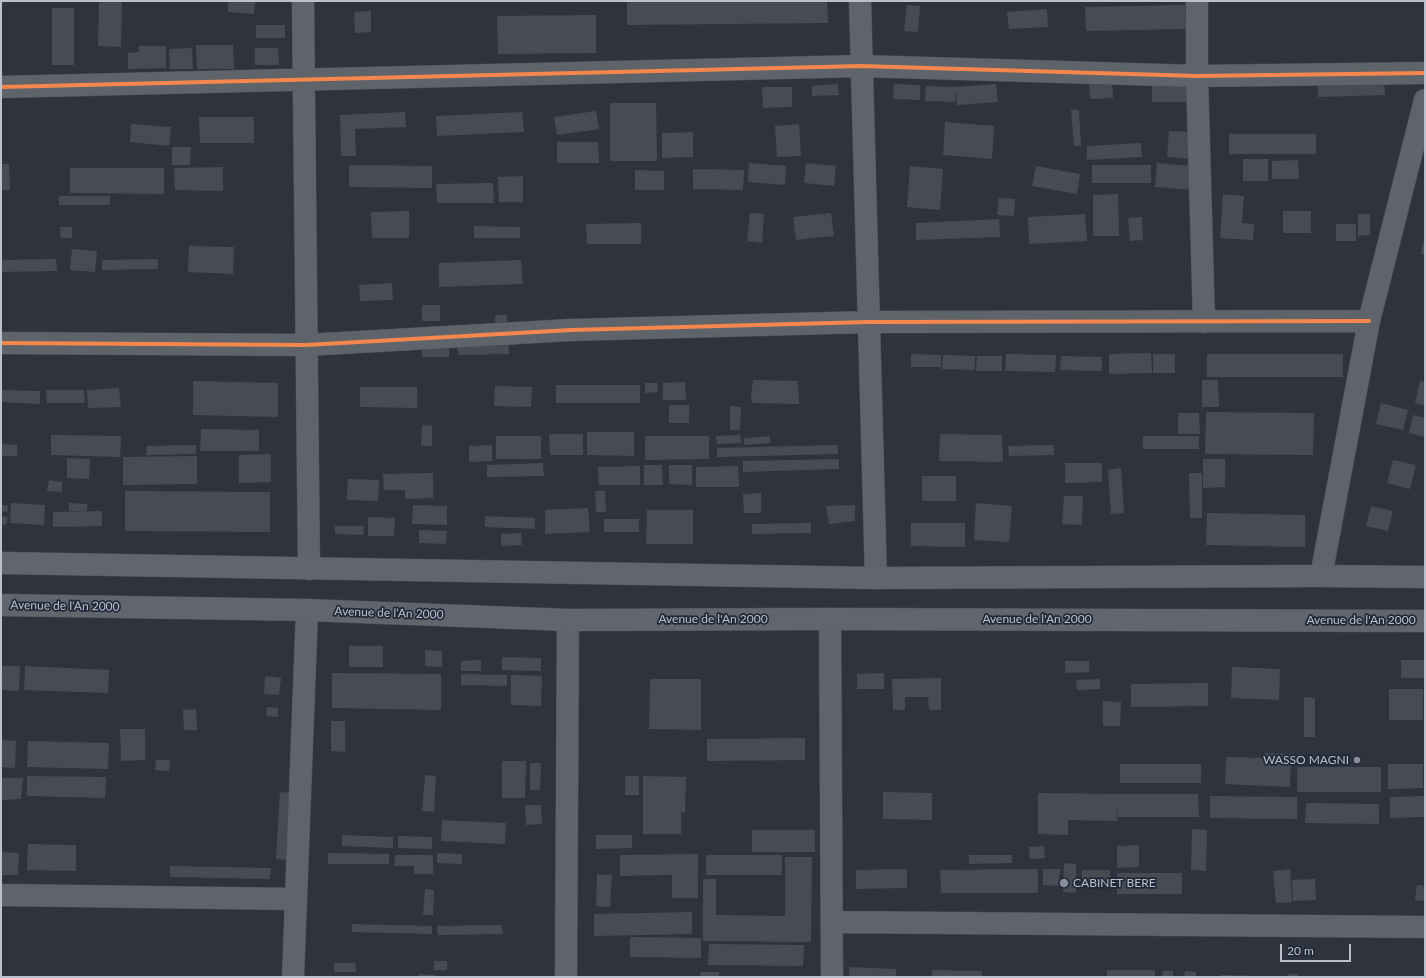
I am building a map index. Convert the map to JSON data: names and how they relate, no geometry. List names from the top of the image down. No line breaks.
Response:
{"streets":{"main road":["Avenue de l'An 2000"]},"places":["WASSO MAGNI","CABINET BERE"],"scale_bar":"20 m"}
